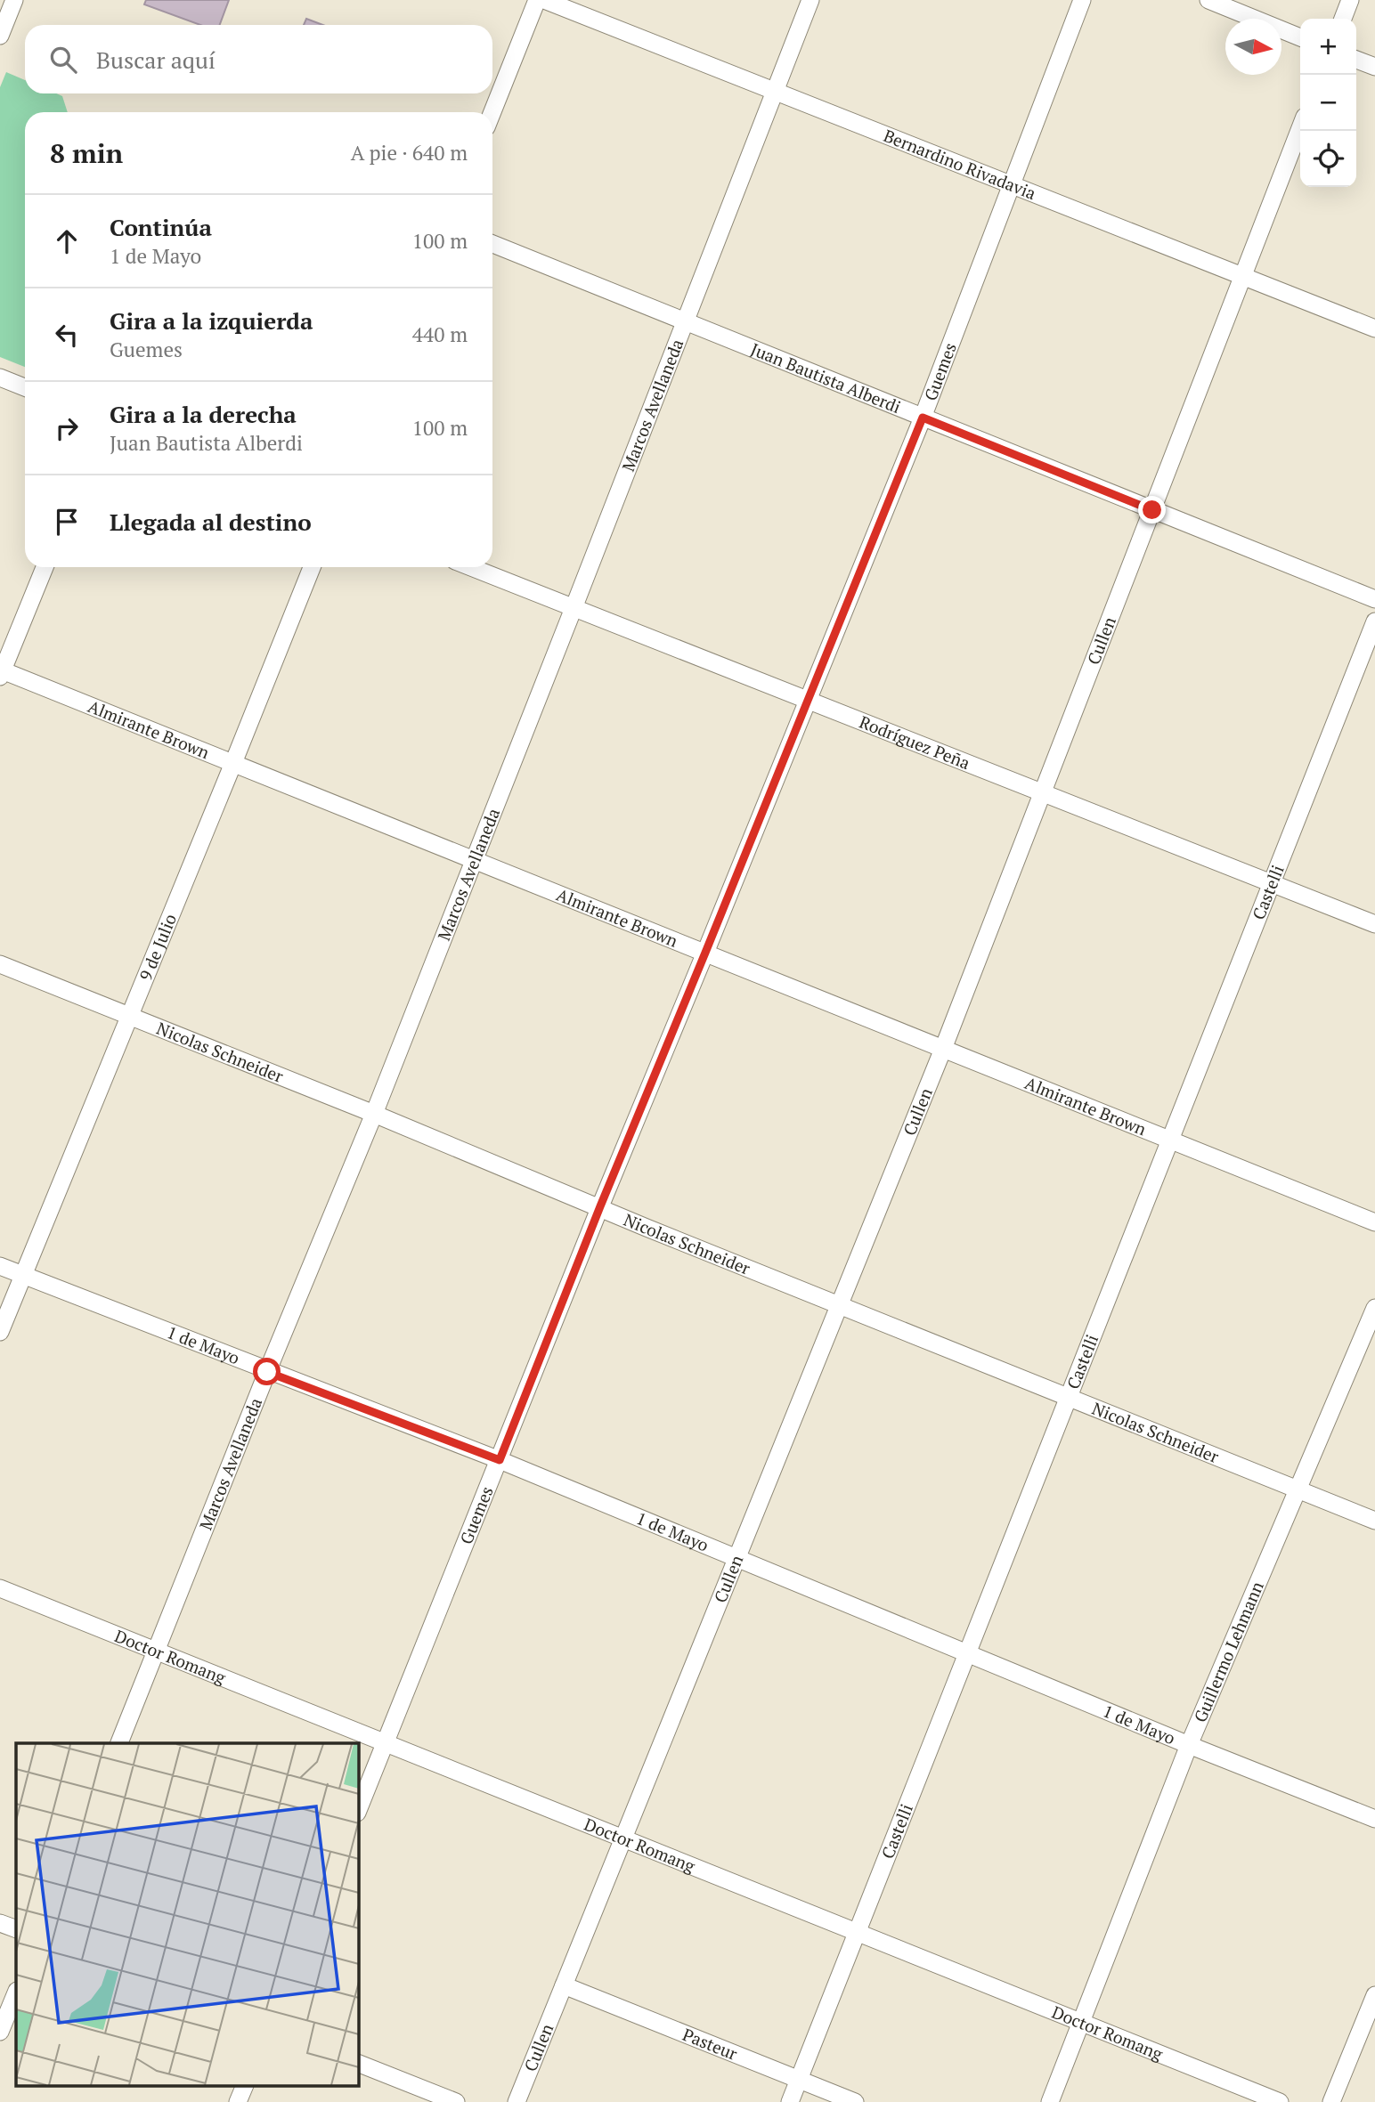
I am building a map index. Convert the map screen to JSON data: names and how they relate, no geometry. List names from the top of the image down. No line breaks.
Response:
{"streets":{"street":["Bernardino Rivadavia","Guemes","Juan Bautista Alberdi","Marcos Avellaneda","Cullen","Almirante Brown","Rodríguez Peña","Castelli","9 de Julio","Nicolas Schneider","1 de Mayo","Guillermo Lehmann","Doctor Romang","Pasteur"]},"crossings":[["Bernardino Rivadavia","Guemes"],["Bernardino Rivadavia","Marcos Avellaneda"],["Bernardino Rivadavia","Cullen"],["Guemes","Juan Bautista Alberdi"],["Guemes","Almirante Brown"],["Guemes","Rodríguez Peña"],["Guemes","Nicolas Schneider"],["Guemes","1 de Mayo"],["Guemes","Doctor Romang"],["Juan Bautista Alberdi","Marcos Avellaneda"],["Juan Bautista Alberdi","Cullen"],["Marcos Avellaneda","Almirante Brown"],["Marcos Avellaneda","Rodríguez Peña"],["Marcos Avellaneda","Nicolas Schneider"],["Marcos Avellaneda","1 de Mayo"],["Marcos Avellaneda","Doctor Romang"],["Cullen","Almirante Brown"],["Cullen","Rodríguez Peña"],["Cullen","Nicolas Schneider"],["Cullen","1 de Mayo"],["Cullen","Doctor Romang"],["Cullen","Pasteur"],["Almirante Brown","Castelli"],["Almirante Brown","9 de Julio"],["Rodríguez Peña","Castelli"],["Castelli","Nicolas Schneider"],["Castelli","1 de Mayo"],["Castelli","Doctor Romang"],["Castelli","Pasteur"],["9 de Julio","Nicolas Schneider"],["9 de Julio","1 de Mayo"],["Nicolas Schneider","Guillermo Lehmann"],["1 de Mayo","Guillermo Lehmann"],["Guillermo Lehmann","Doctor Romang"]],"north":"right","page":{"map_buttons":["+","−"],"search":"Buscar aquí","heading":["8 min","A pie · 640 m"],"list":[["Continúa","1 de Mayo","100 m"],["Gira a la izquierda","Guemes","440 m"],["Gira a la derecha","Juan Bautista Alberdi","100 m"],"Llegada al destino"]}}
